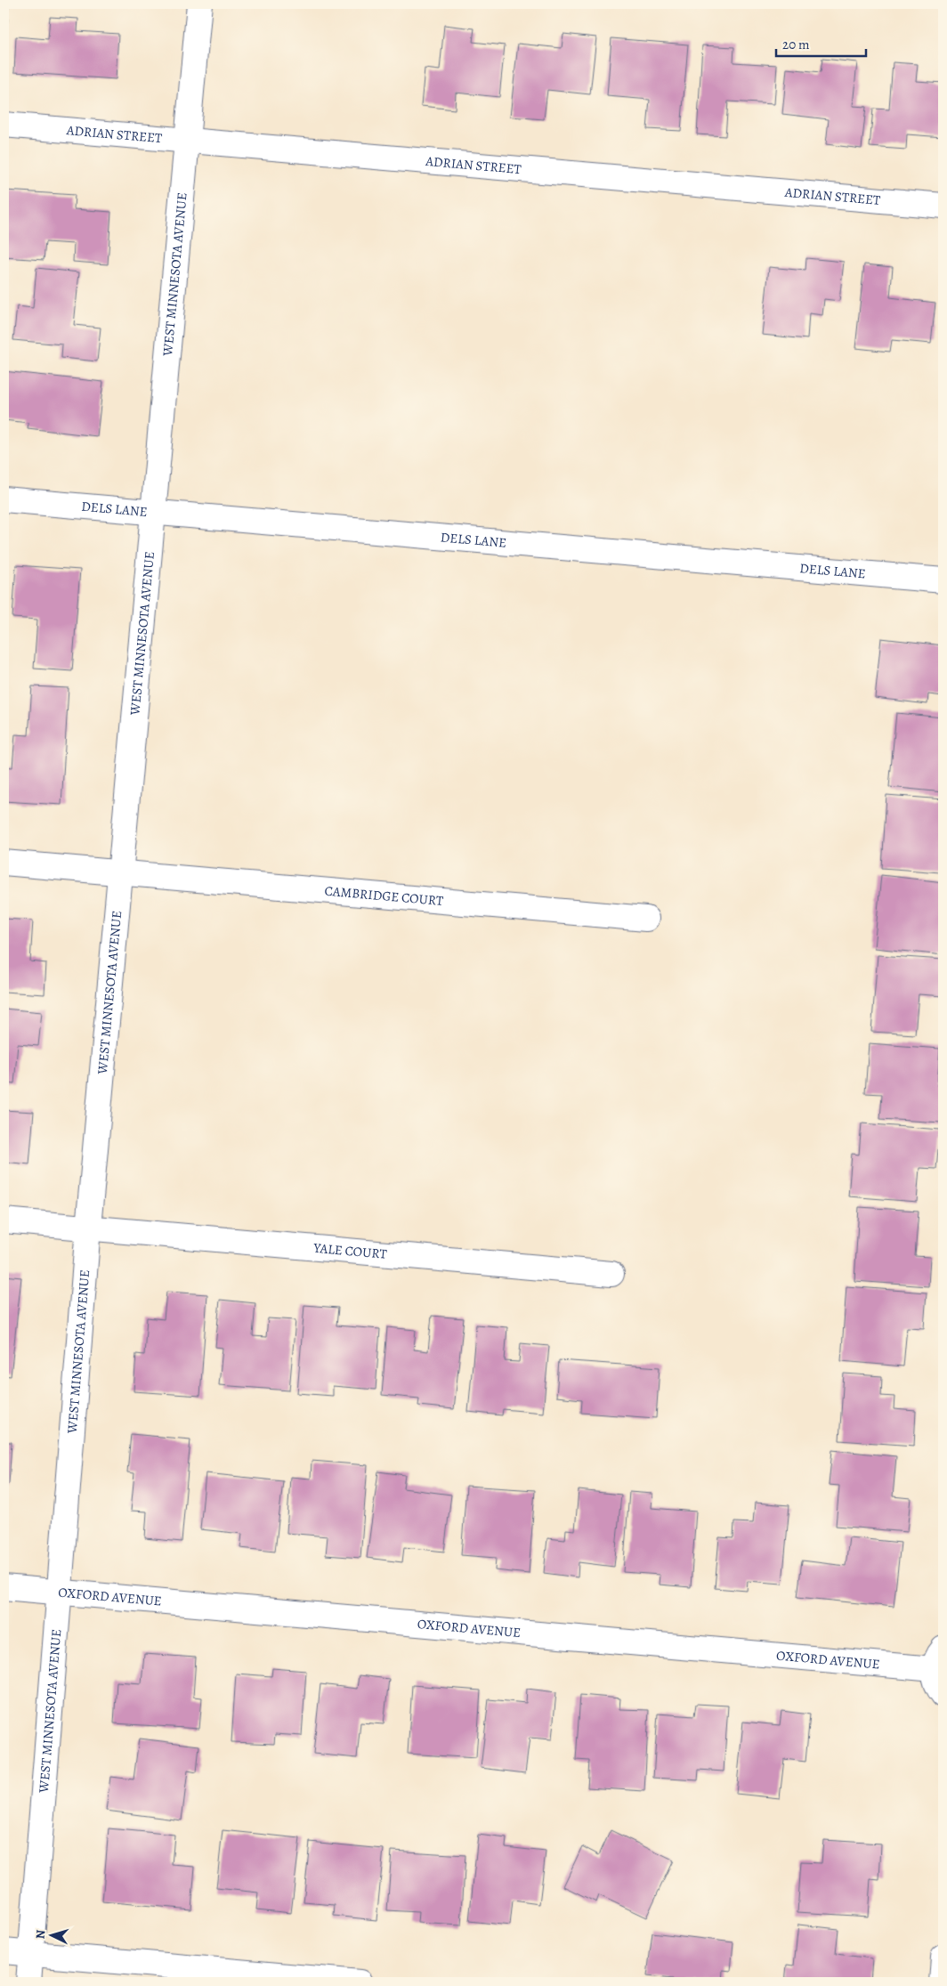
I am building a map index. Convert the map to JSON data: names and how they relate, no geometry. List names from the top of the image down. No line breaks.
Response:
{"streets":{"street":["ADRIAN STREET","WEST MINNESOTA AVENUE","DELS LANE","CAMBRIDGE COURT","YALE COURT","OXFORD AVENUE"]},"crossings":[["ADRIAN STREET","WEST MINNESOTA AVENUE"],["WEST MINNESOTA AVENUE","DELS LANE"],["WEST MINNESOTA AVENUE","CAMBRIDGE COURT"],["WEST MINNESOTA AVENUE","YALE COURT"],["WEST MINNESOTA AVENUE","OXFORD AVENUE"]],"scale_bar":"20 m","north":"left"}
